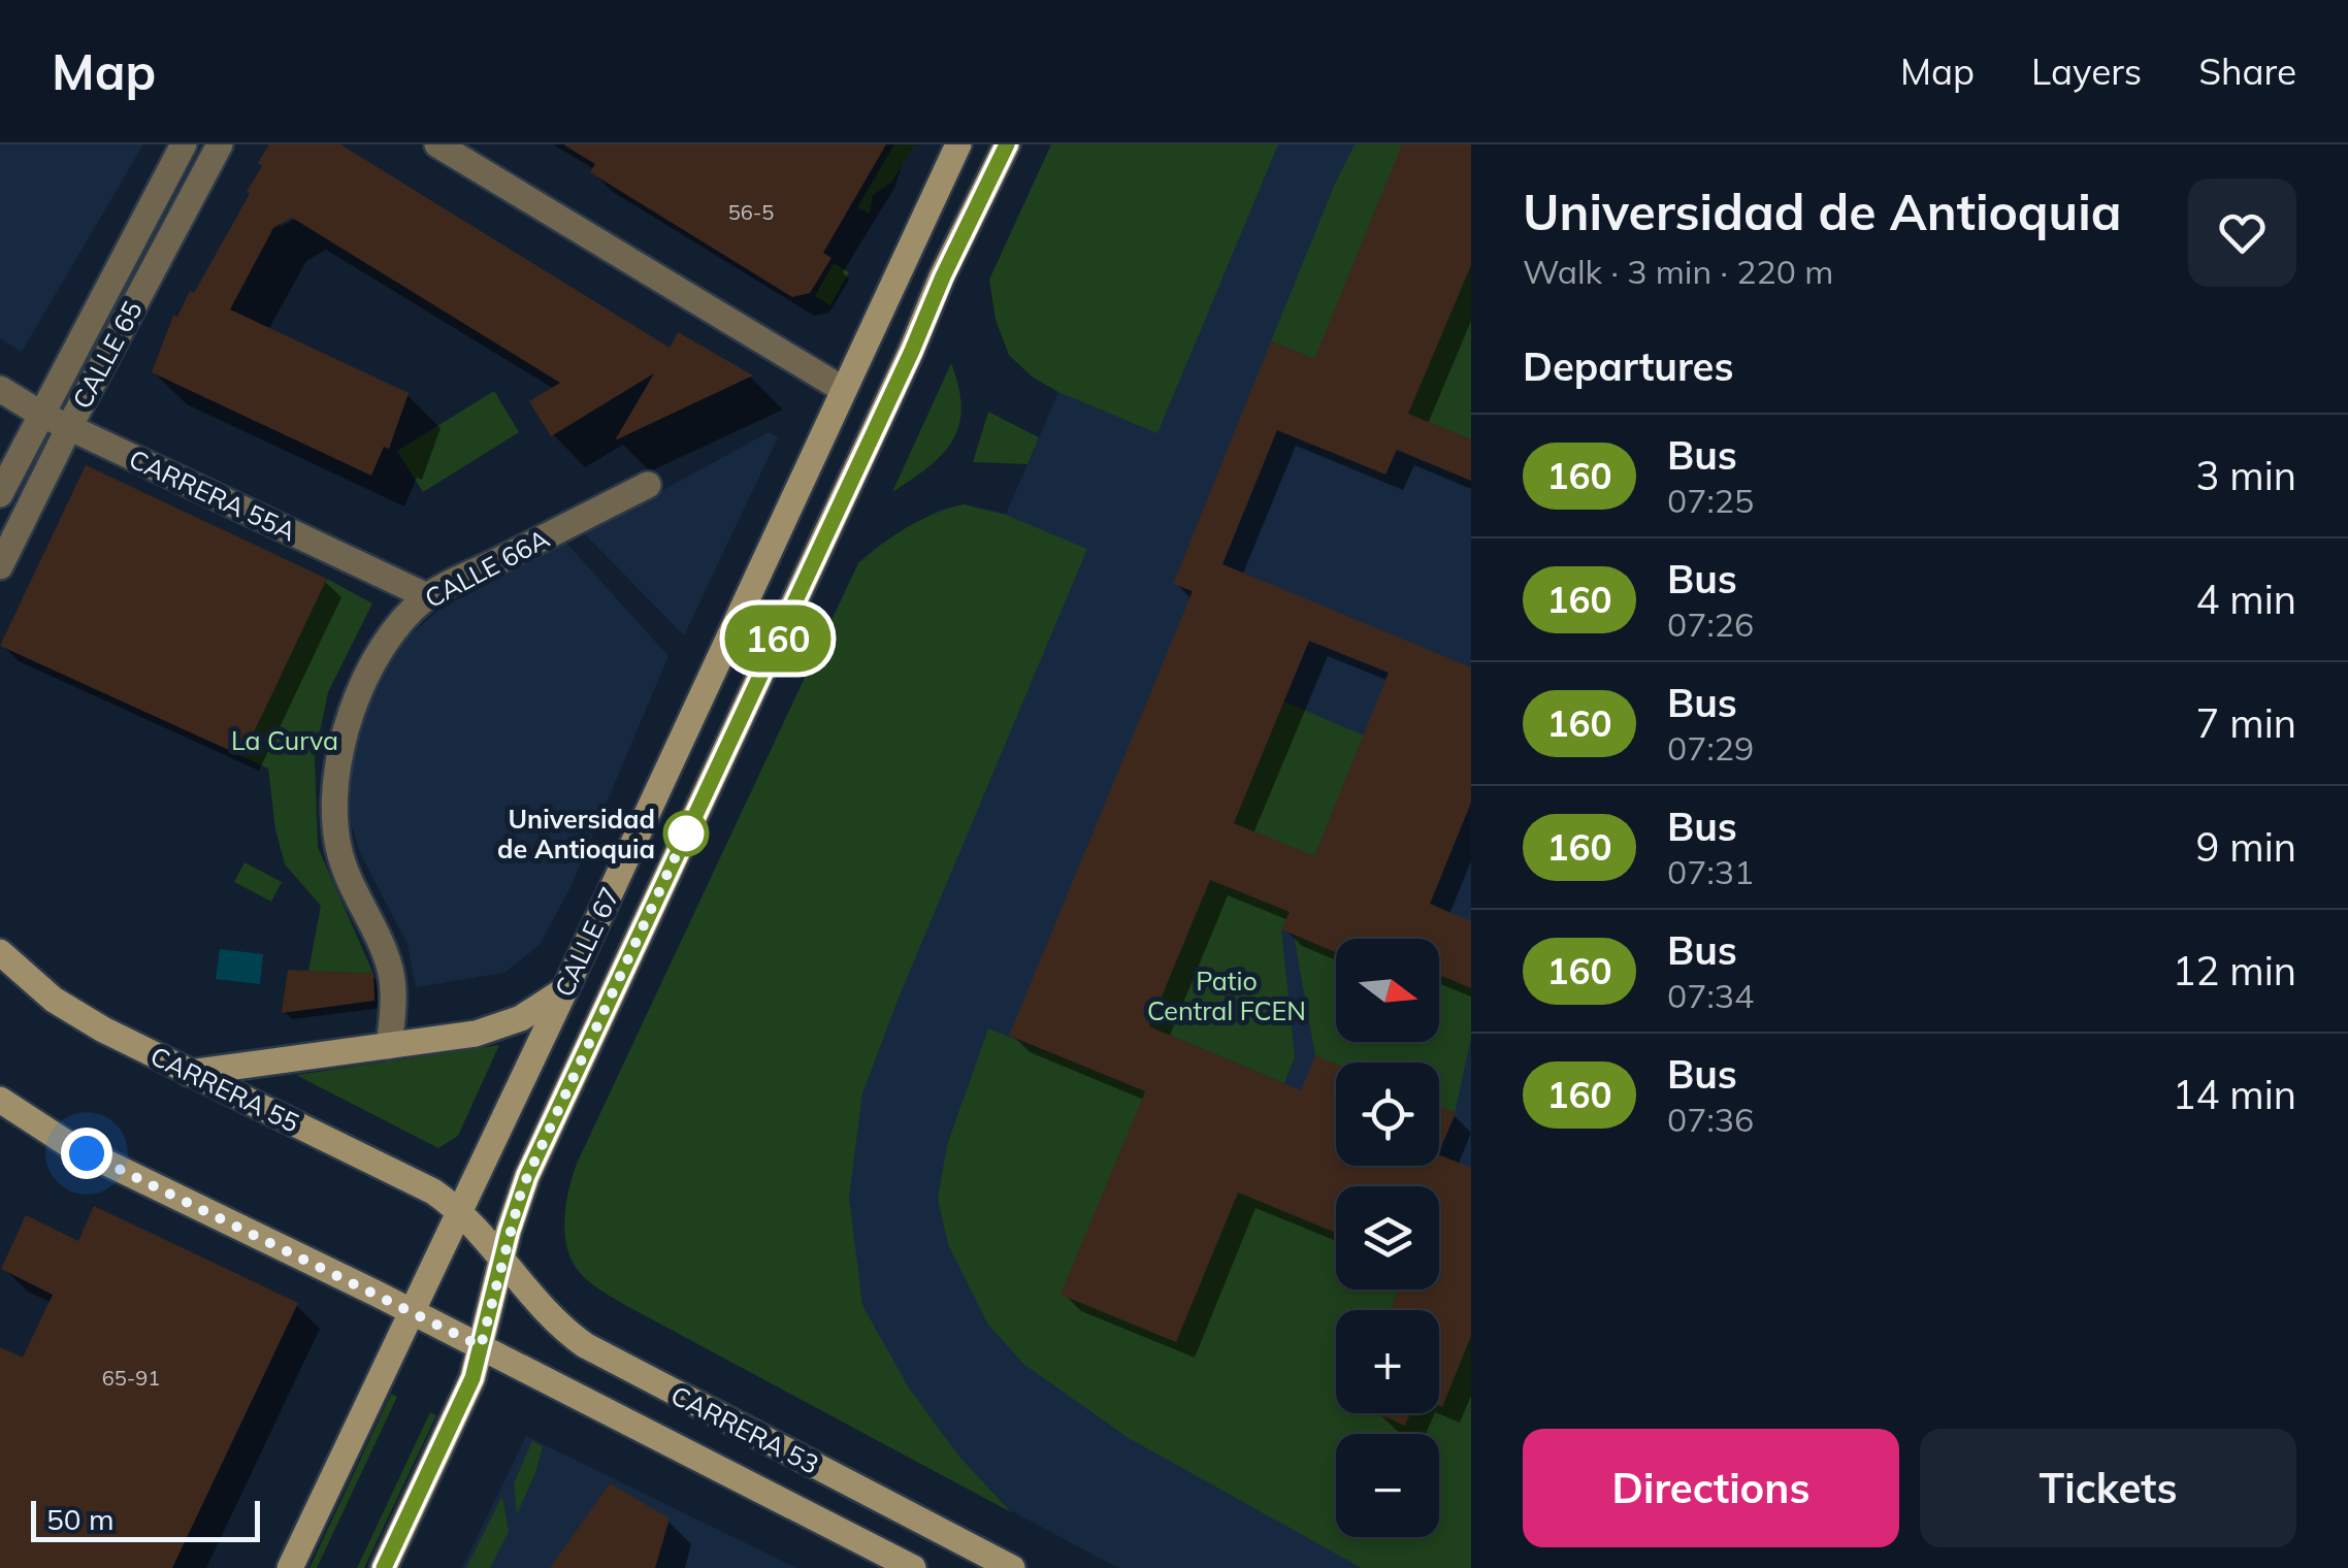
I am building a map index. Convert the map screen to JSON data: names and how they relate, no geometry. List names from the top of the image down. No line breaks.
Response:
{"streets":{"main road":["CALLE 67","CARRERA 55","CARRERA 53"],"street":["CALLE 65","CARRERA 55A","CALLE 66A"]},"crossings":[["CALLE 65","CARRERA 55A"],["CARRERA 55A","CALLE 66A"],["CALLE 67","CARRERA 55"],["CALLE 67","CARRERA 53"],["CARRERA 55","CARRERA 53"]],"parks":["La Curva","Patio Central FCEN"],"places":["Universidad de Antioquia"],"lines":["bus line 160"],"house_numbers":["56-5","65-91"],"scale_bar":"50 m","north":"right","page":{"header":"Map","nav":["Map","Layers","Share"],"on_map":"160","heading":[["Universidad de Antioquia","Walk · 3 min · 220 m"],"Departures"],"list":[{"mark":"160","name":"Bus","note":"07:25","value":"3 min"},{"mark":"160","name":"Bus","note":"07:26","value":"4 min"},{"mark":"160","name":"Bus","note":"07:29","value":"7 min"},{"mark":"160","name":"Bus","note":"07:31","value":"9 min"},{"mark":"160","name":"Bus","note":"07:34","value":"12 min"},{"mark":"160","name":"Bus","note":"07:36","value":"14 min"}],"map_buttons":["+","−"],"buttons":["Directions","Tickets"],"scale":"50 m"}}
